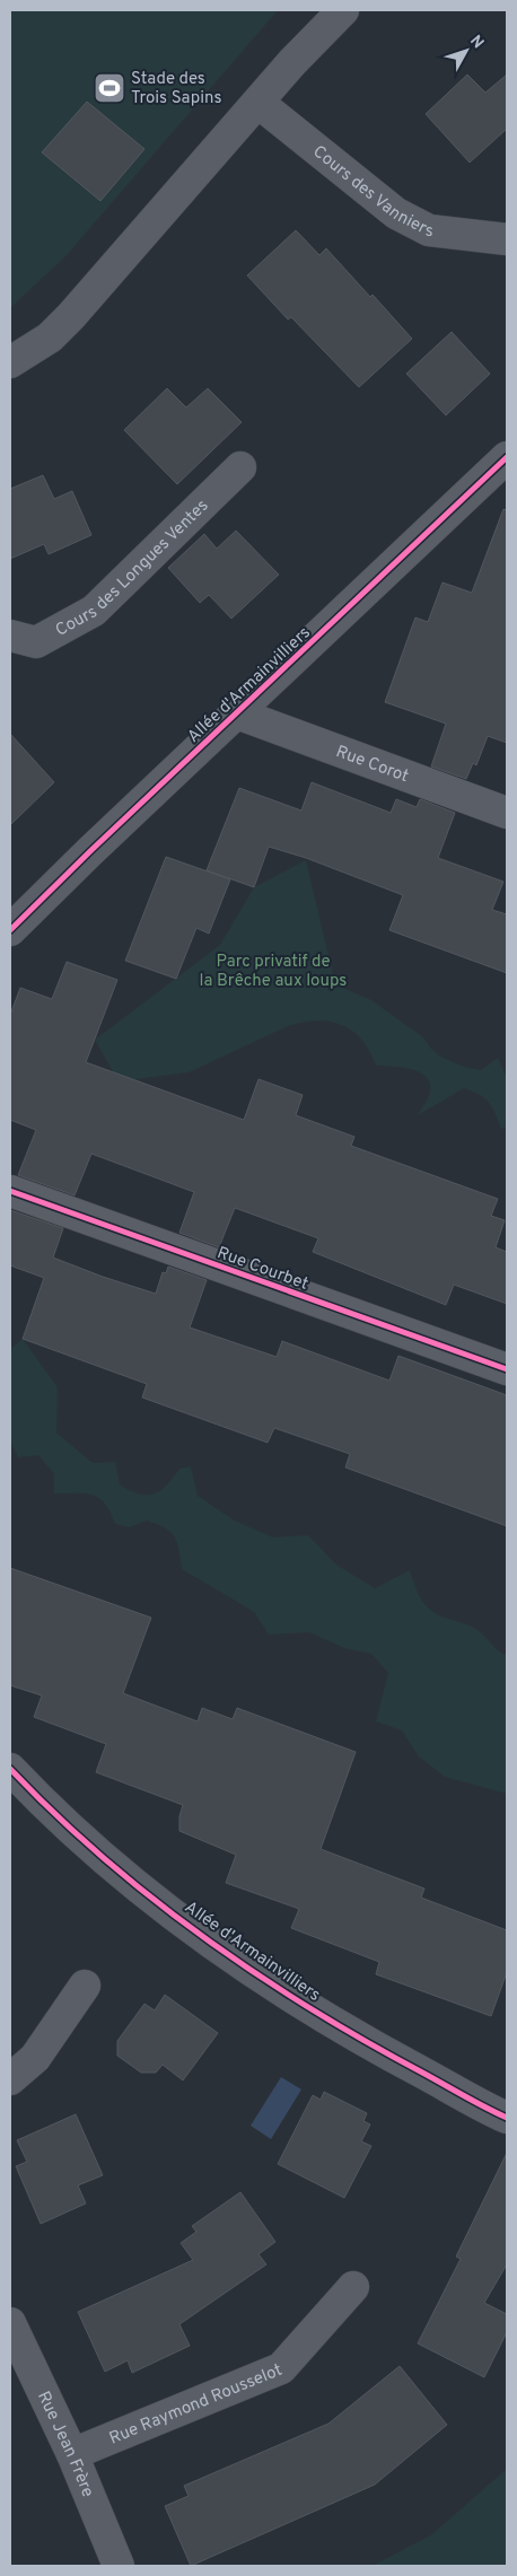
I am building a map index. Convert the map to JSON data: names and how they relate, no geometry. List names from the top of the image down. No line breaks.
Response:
{"streets":{"street":["Cours des Vanniers","Cours des Longues Ventes","Allée d'Armainvilliers","Rue Corot","Rue Courbet","Rue Raymond Rousselot","Rue Jean Frère"]},"crossings":[["Allée d'Armainvilliers","Rue Corot"],["Rue Raymond Rousselot","Rue Jean Frère"]],"parks":["Parc privatif de la Brêche aux loups"],"places":{"sports":["Stade des Trois Sapins"]},"north":"top right"}
